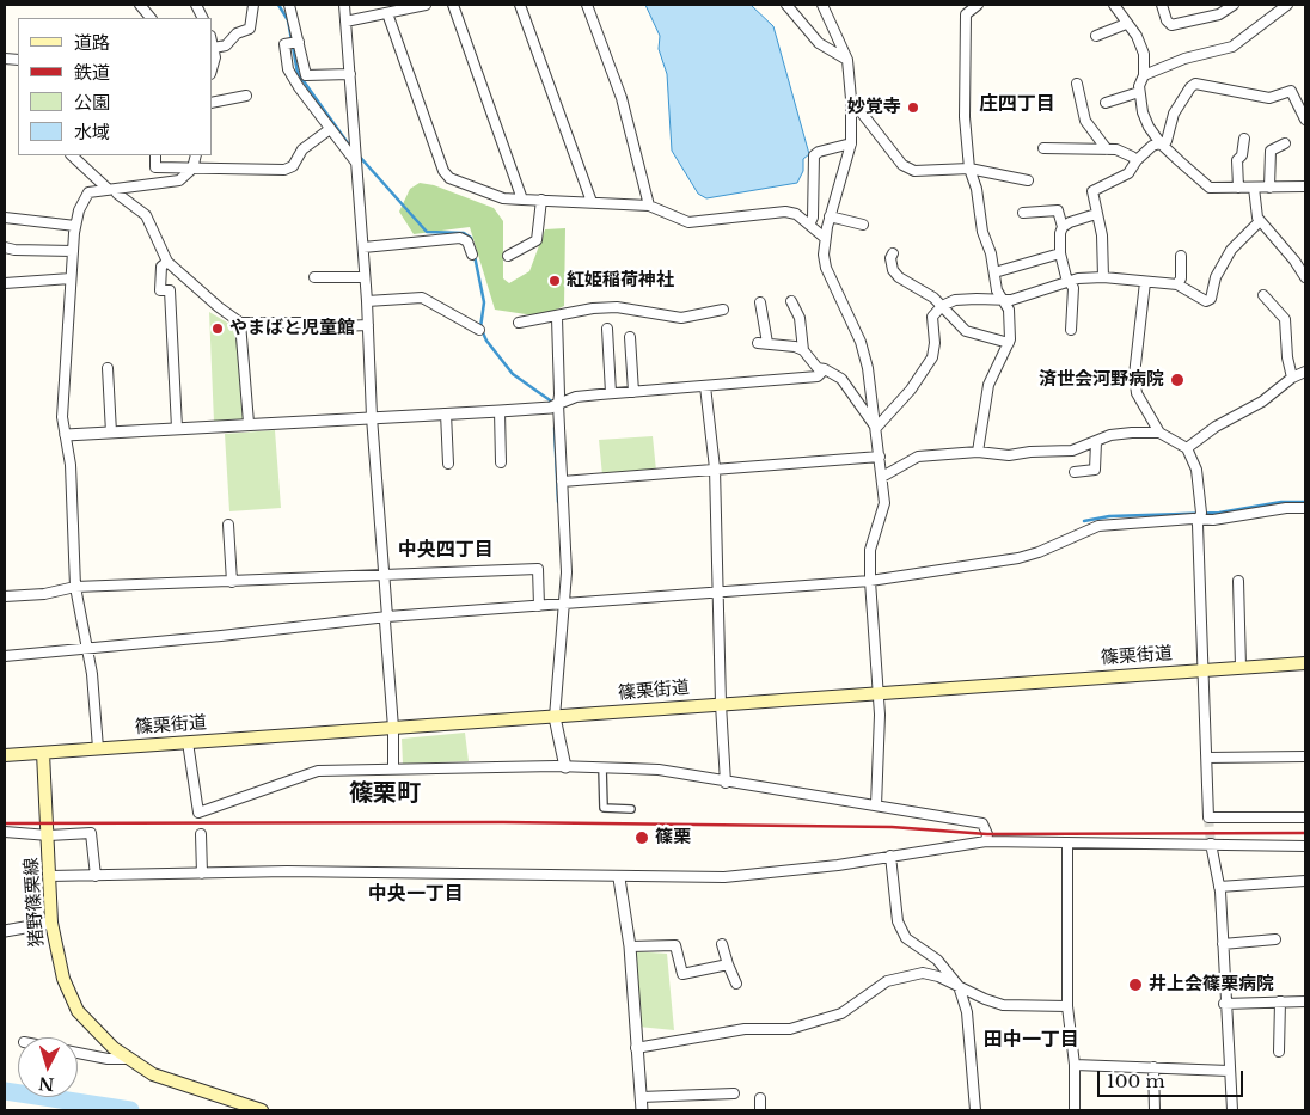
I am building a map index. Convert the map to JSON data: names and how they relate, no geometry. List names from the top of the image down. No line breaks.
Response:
{"streets":{"main road":["篠栗街道","猪野篠栗線"]},"crossings":[["篠栗街道","猪野篠栗線"]],"districts":["庄四丁目","中央四丁目","篠栗町","中央一丁目","田中一丁目"],"places":["妙覚寺","紅姫稲荷神社","やまばと児童館","済世会河野病院","篠栗","井上会篠栗病院"],"legend":["道路","鉄道","公園","水域"],"scale_bar":"100 m","north":"bottom"}
